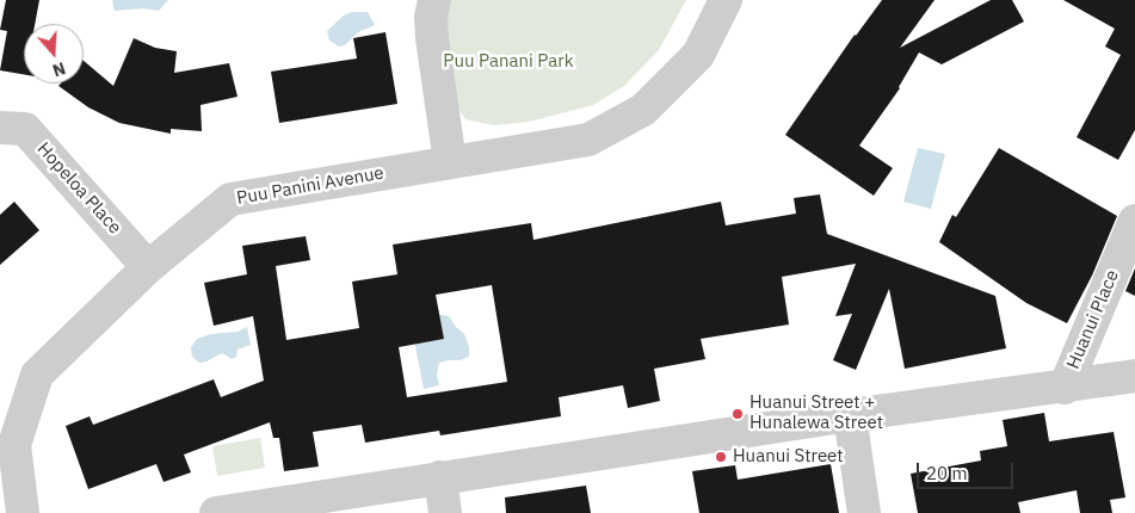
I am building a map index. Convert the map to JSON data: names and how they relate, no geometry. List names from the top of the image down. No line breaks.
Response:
{"streets":{"street":["Puu Panini Avenue","Hopeloa Place","Huanui Place"]},"crossings":[["Puu Panini Avenue","Hopeloa Place"]],"parks":["Puu Panani Park"],"places":["Huanui Street + Hunalewa Street","Huanui Street"],"scale_bar":"20 m","north":"bottom"}
